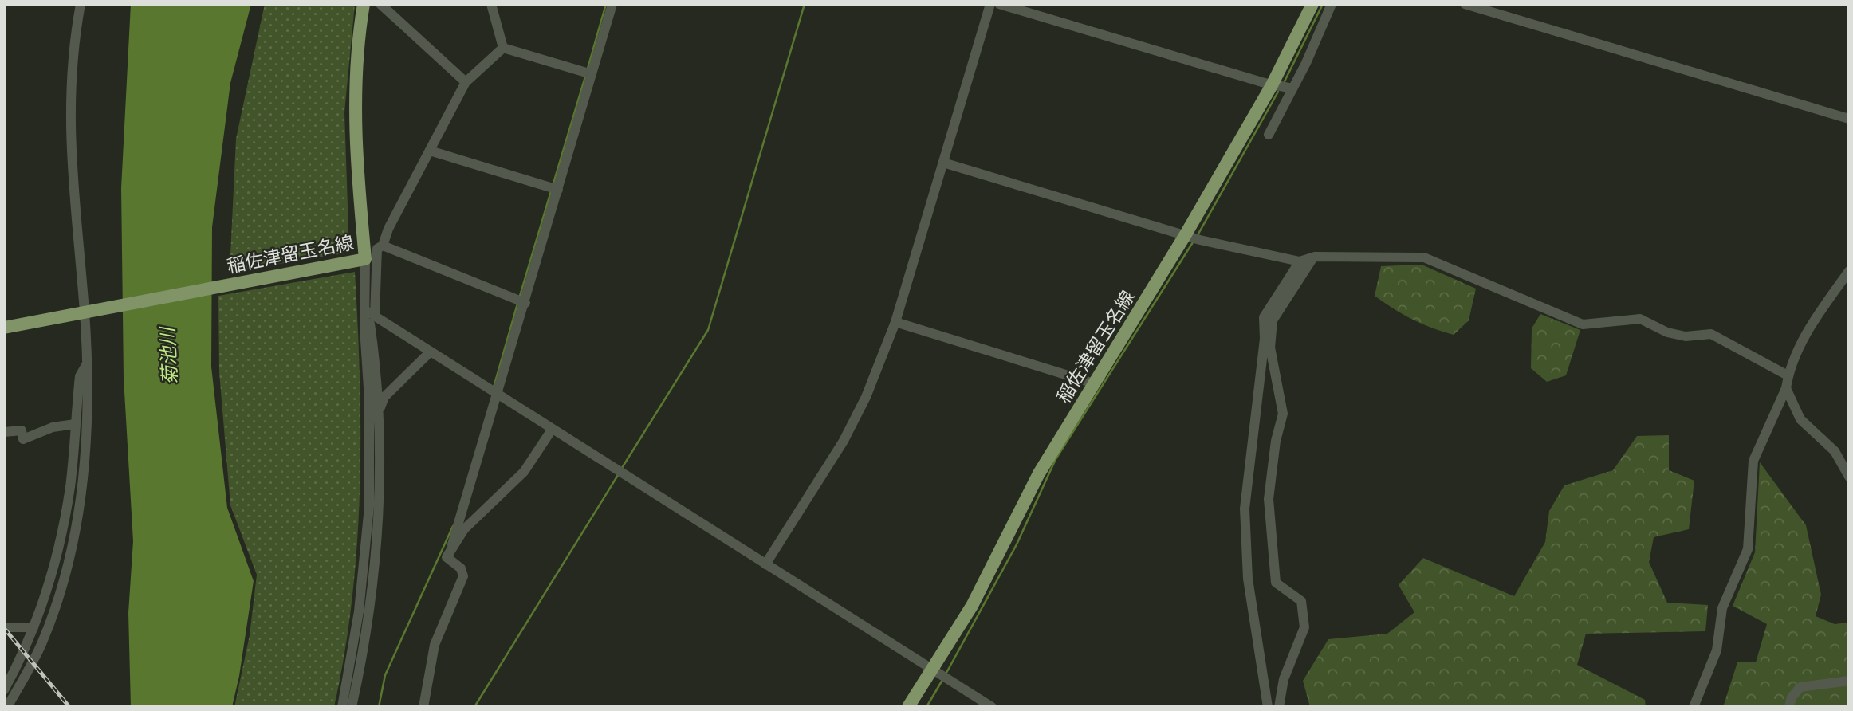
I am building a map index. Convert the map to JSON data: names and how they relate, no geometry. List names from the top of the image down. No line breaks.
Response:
{"streets":{"main road":["稲佐津留玉名線"]},"water":["菊池川"]}
